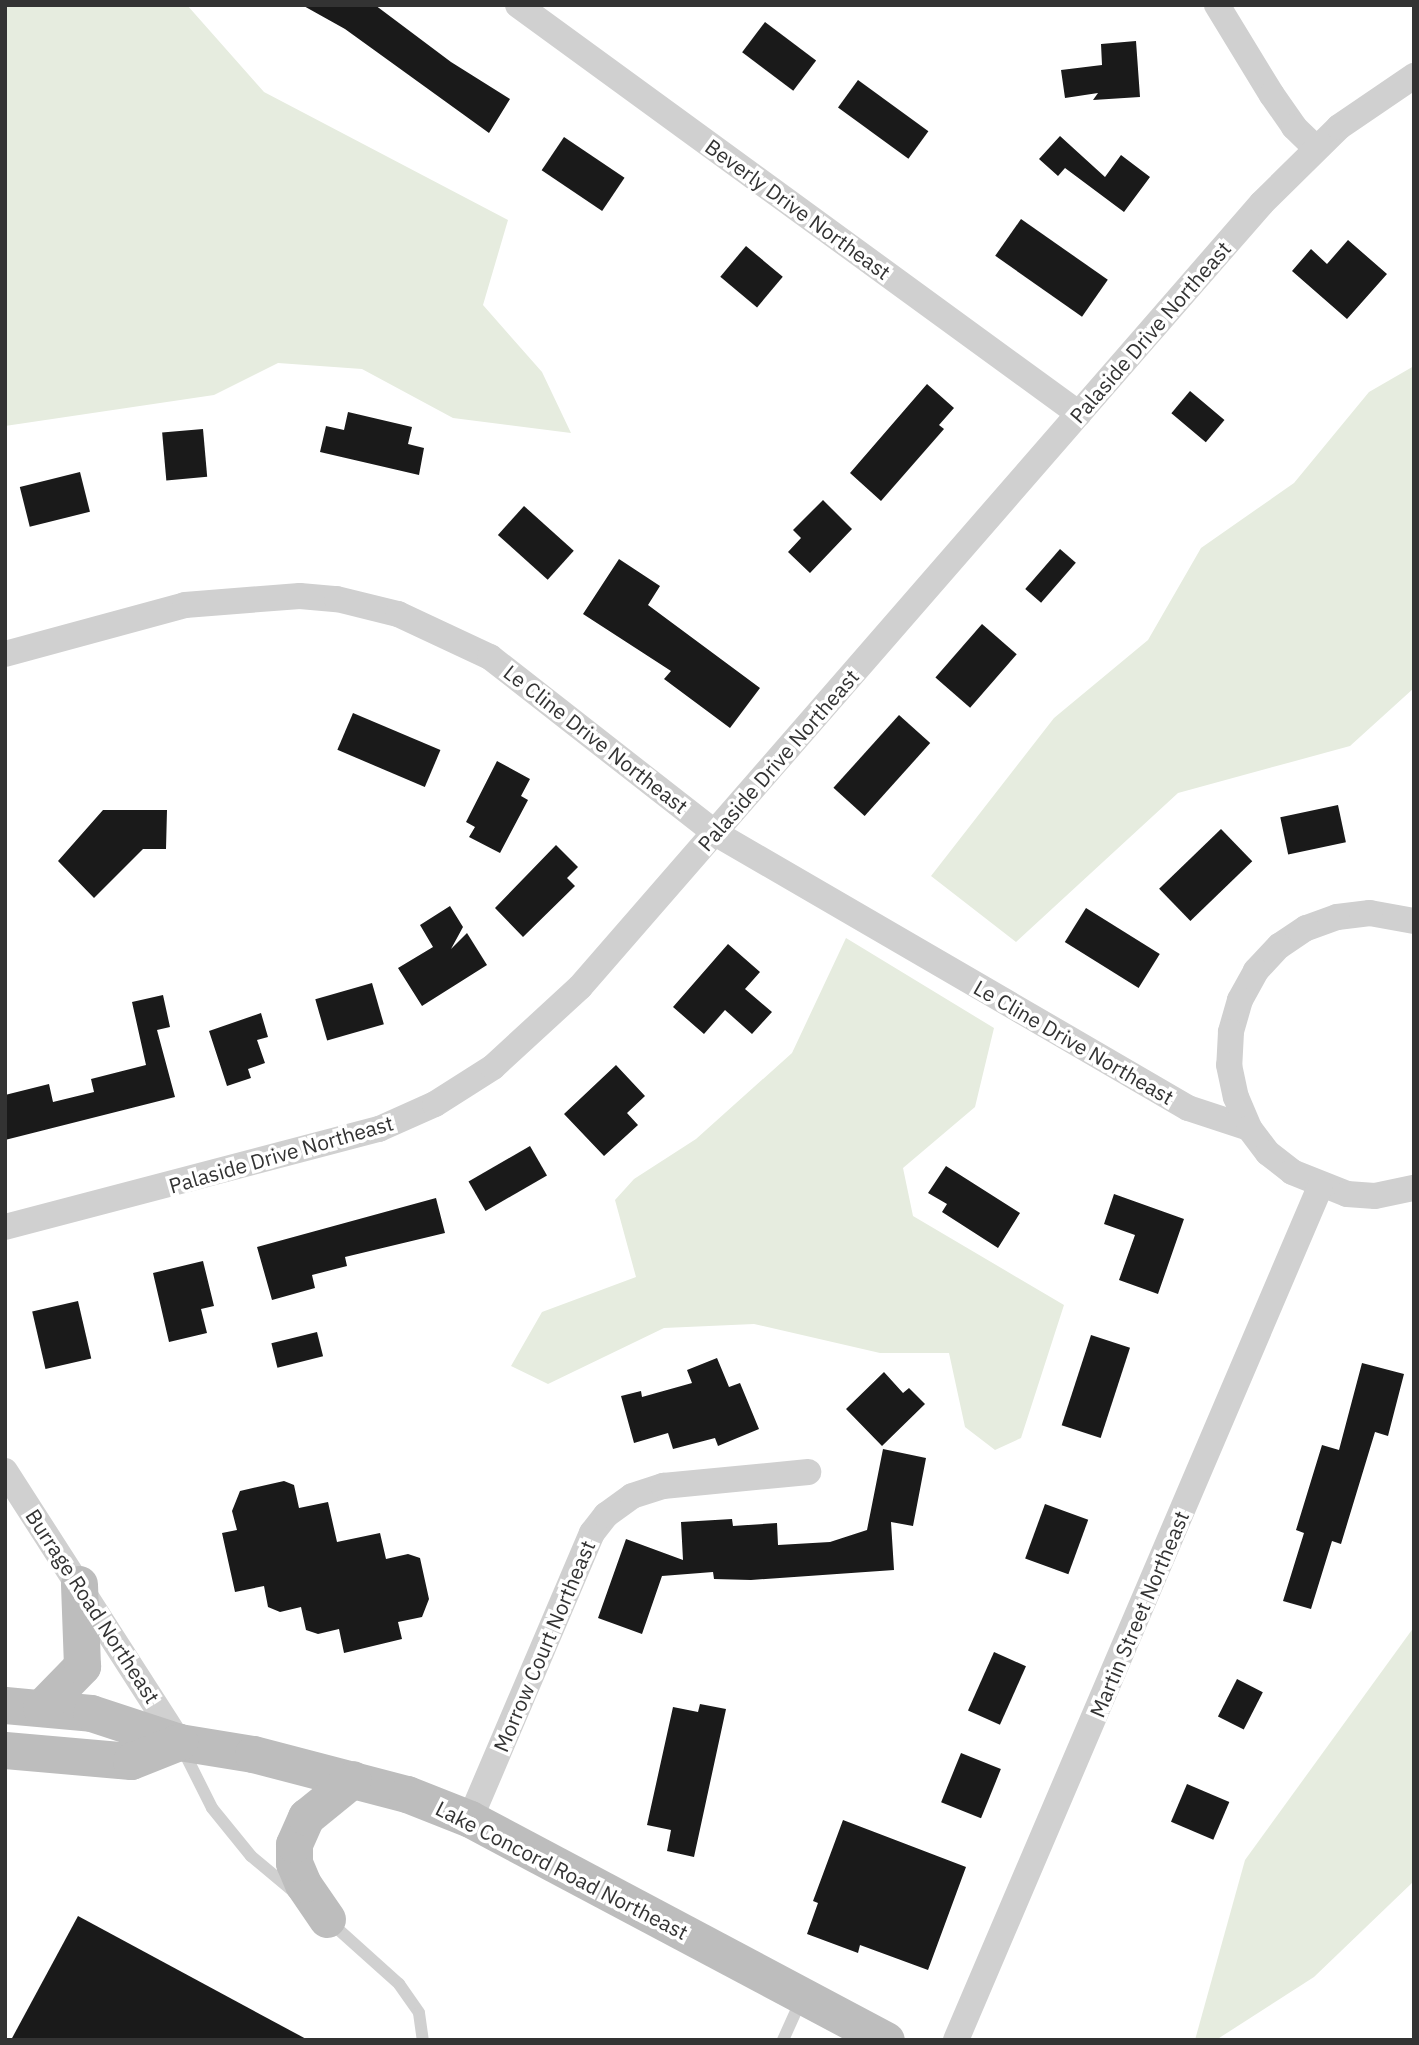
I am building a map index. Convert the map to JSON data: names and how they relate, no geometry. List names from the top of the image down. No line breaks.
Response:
{"streets":{"main road":["Lake Concord Road Northeast"],"street":["Beverly Drive Northeast","Palaside Drive Northeast","Le Cline Drive Northeast","Burrage Road Northeast","Martin Street Northeast","Morrow Court Northeast"]},"crossings":[["Beverly Drive Northeast","Palaside Drive Northeast"],["Palaside Drive Northeast","Le Cline Drive Northeast"],["Burrage Road Northeast","Lake Concord Road Northeast"],["Morrow Court Northeast","Lake Concord Road Northeast"]]}
